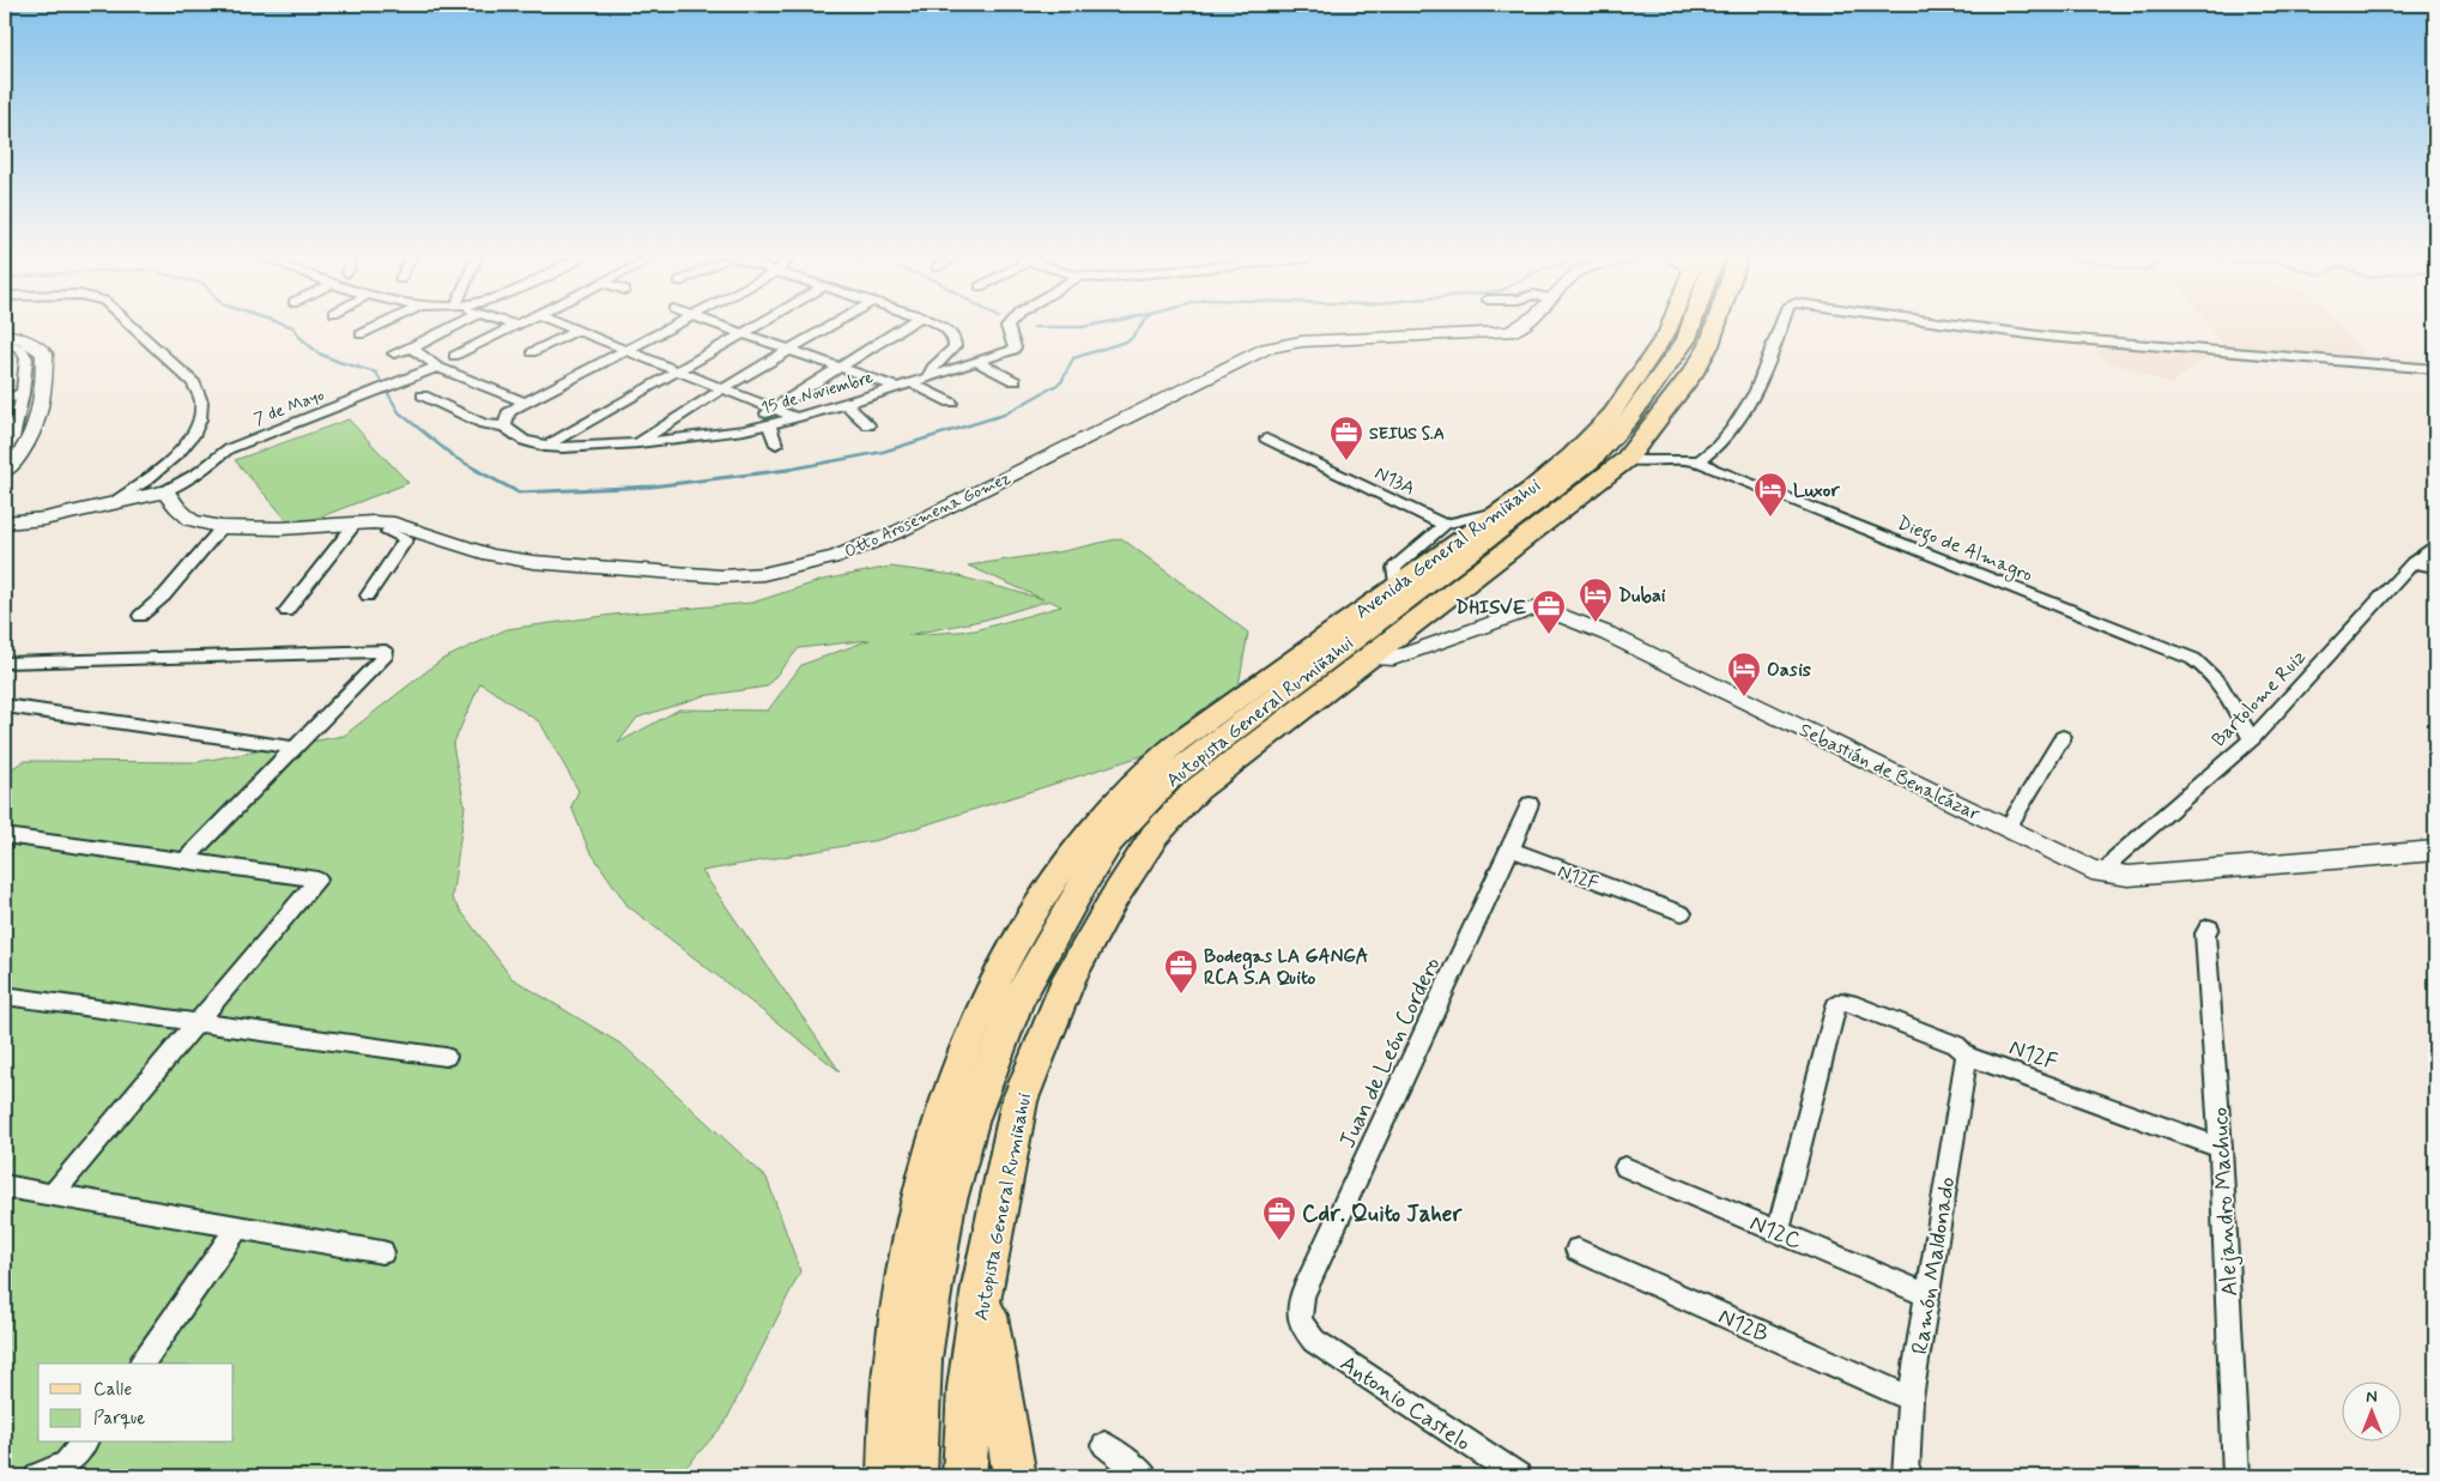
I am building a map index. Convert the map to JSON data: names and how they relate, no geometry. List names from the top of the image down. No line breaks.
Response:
{"streets":{"highway":["Autopista General Rumiñahui"],"main road":["Avenida General Rumiñahui"],"street":["15 de Noviembre","7 de Mayo","N13A","Otto Arosemena Gomez","Diego de Almagro","Bartolome Ruiz","Sebastián de Benalcázar","N12F","Juan de León Cordero","Alejandro Machuco","N12C","Ramón Maldonado","N12B","Antonio Castelo"]},"crossings":[["7 de Mayo","Otto Arosemena Gomez"],["Diego de Almagro","Bartolome Ruiz"],["Diego de Almagro","Autopista General Rumiñahui"],["Bartolome Ruiz","Sebastián de Benalcázar"],["Autopista General Rumiñahui","Sebastián de Benalcázar"],["N12F","Juan de León Cordero"],["N12F","Alejandro Machuco"],["N12F","N12C"],["N12F","Ramón Maldonado"],["Juan de León Cordero","Antonio Castelo"],["N12C","Ramón Maldonado"],["Ramón Maldonado","N12B"]],"places":{"office":["SEIUS S.A","DHISVE","Bodegas LA GANGA RCA S.A Quito","Cdr. Quito Jaher"],"hotel":["Luxor","Dubai","Oasis"]},"legend":["Calle","Parque"],"north":"top"}
